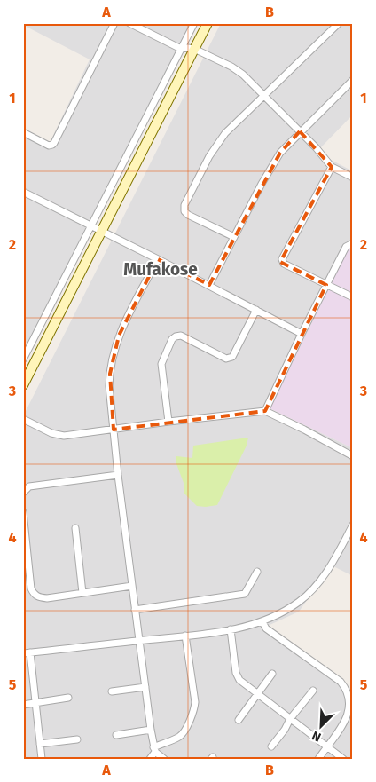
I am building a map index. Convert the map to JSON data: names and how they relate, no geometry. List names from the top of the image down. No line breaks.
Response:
{"districts":["Mufakose"],"north":"bottom left","grid":{"columns":["A","B"],"rows":["1","2","3","4","5"]}}
